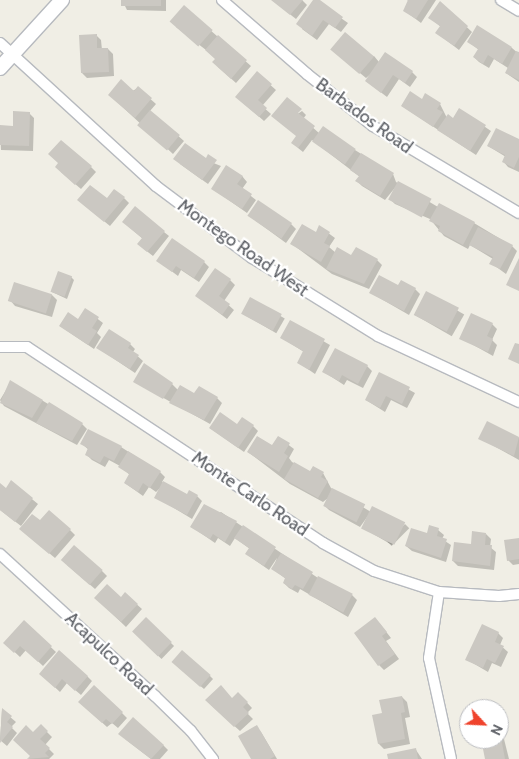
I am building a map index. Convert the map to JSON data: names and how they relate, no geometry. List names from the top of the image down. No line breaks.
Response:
{"streets":{"street":["Barbados Road","Montego Road West","Monte Carlo Road","Acapulco Road"]},"north":"bottom right"}
